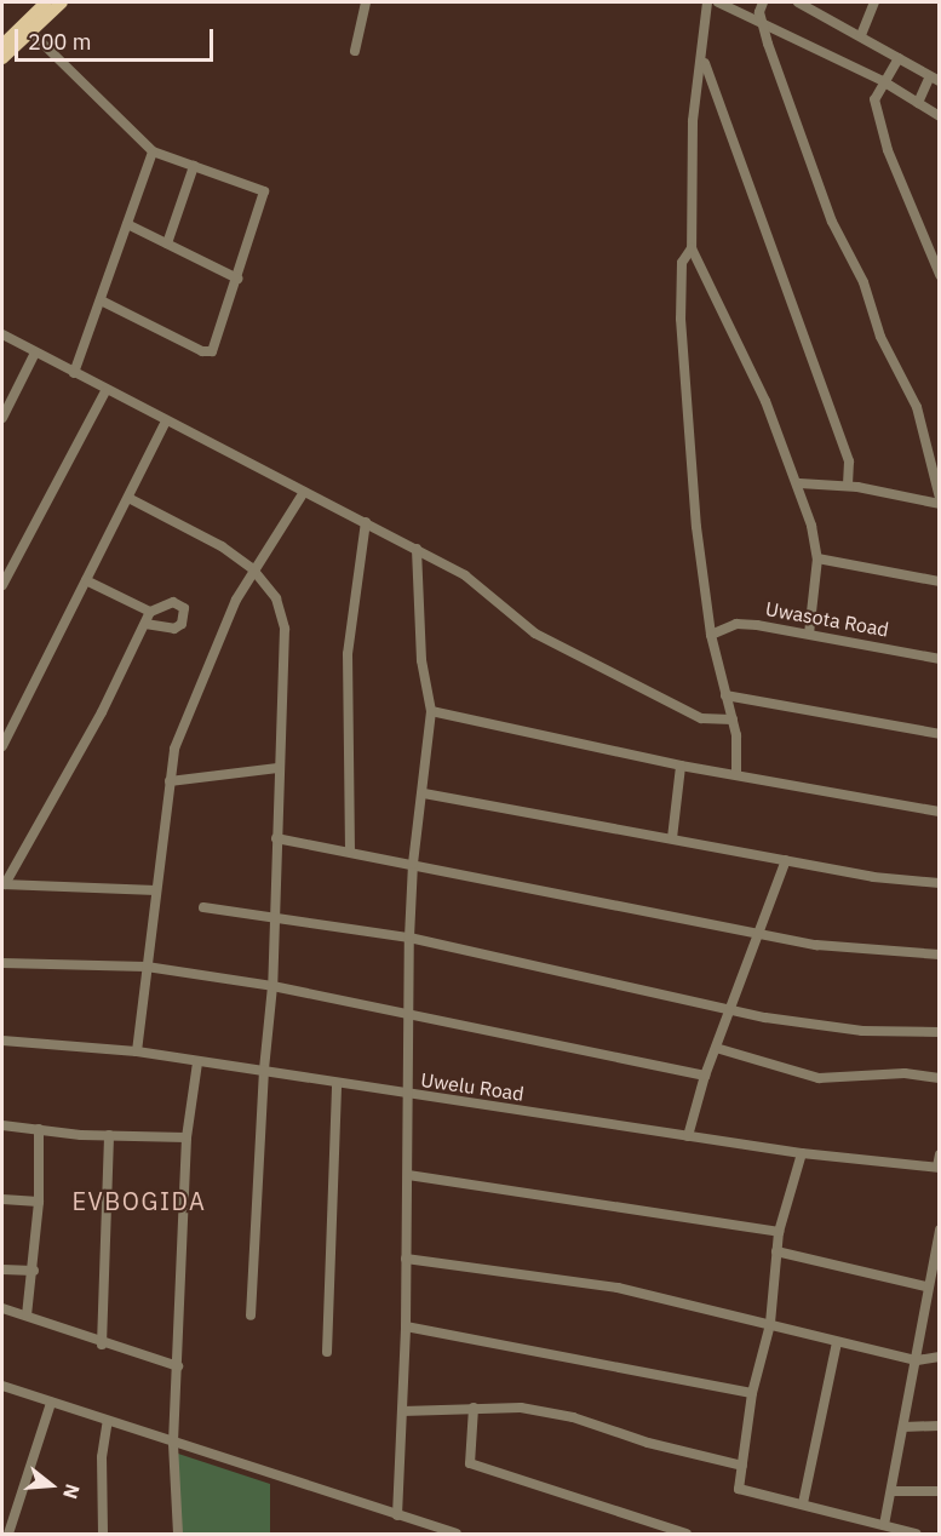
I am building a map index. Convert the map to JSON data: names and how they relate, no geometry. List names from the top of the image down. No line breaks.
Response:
{"streets":{"street":["Uwasota Road","Uwelu Road"]},"districts":["EVBOGIDA"],"scale_bar":"200 m","north":"right"}
